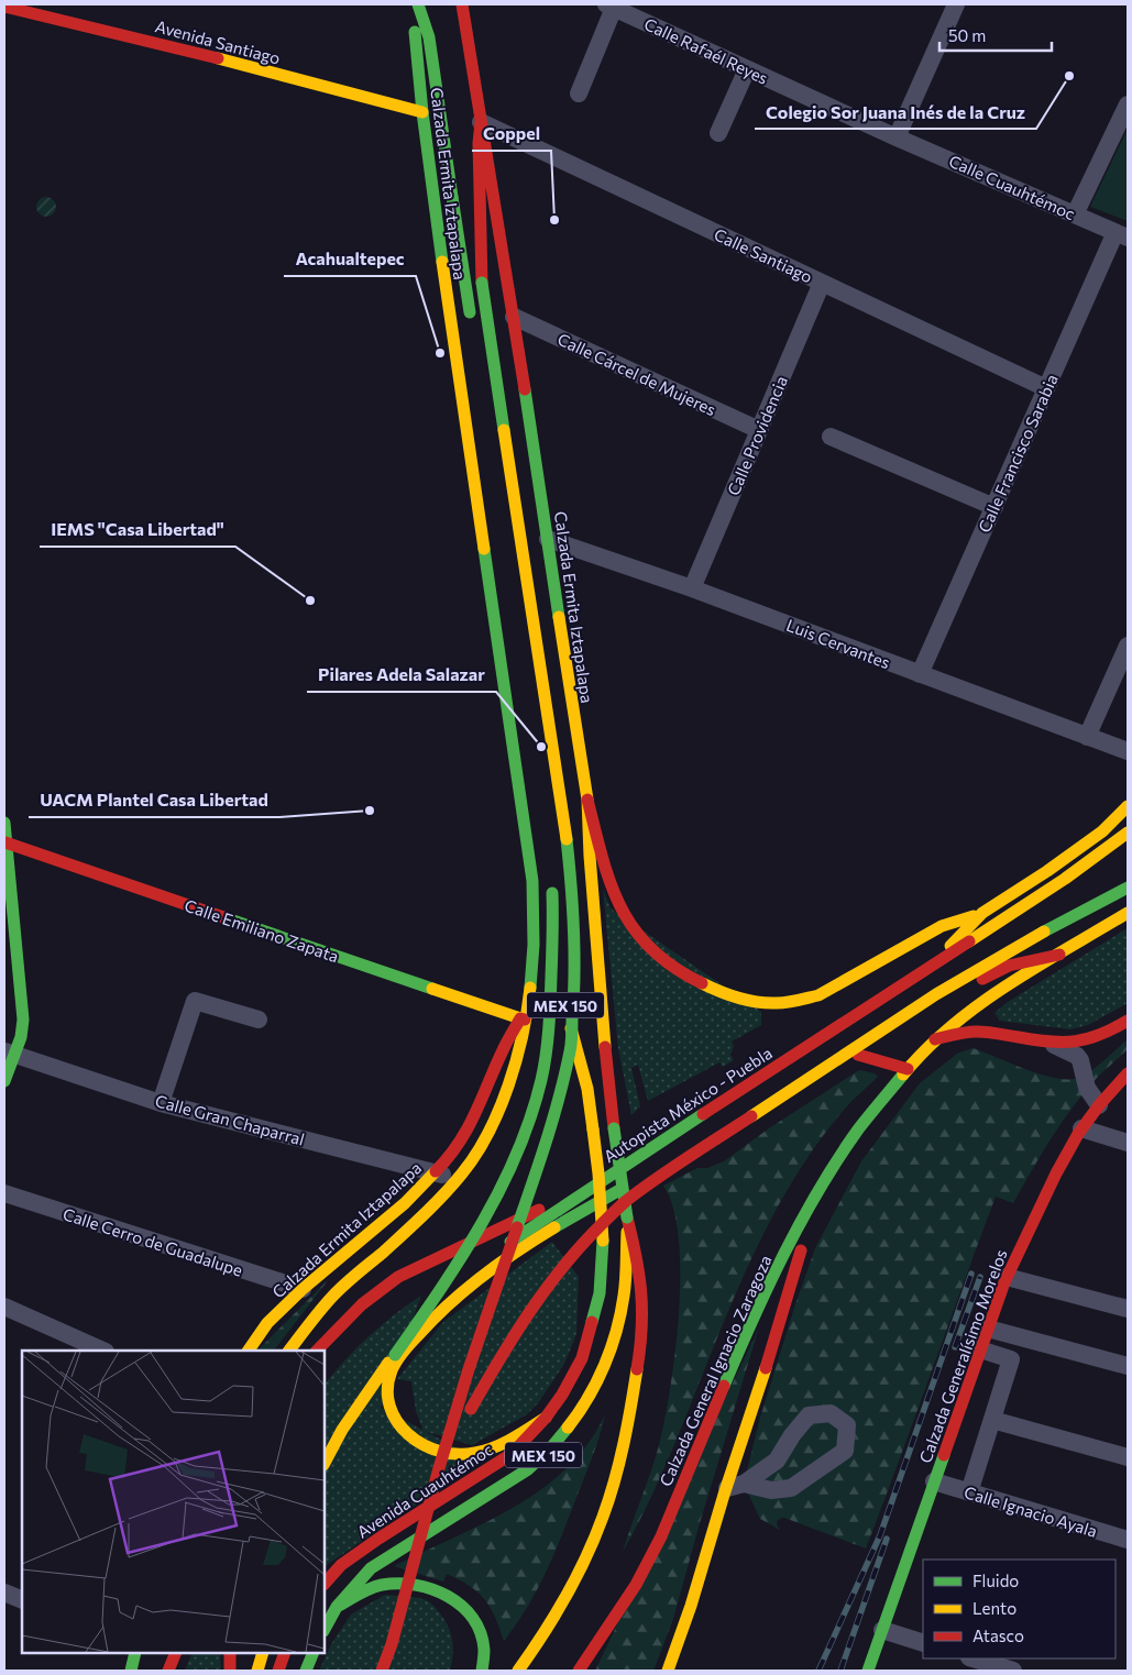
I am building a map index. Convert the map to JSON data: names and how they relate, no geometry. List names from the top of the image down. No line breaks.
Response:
{"streets":{"main road":["Avenida Santiago","Calzada Ermita Iztapalapa","Calle Emiliano Zapata","MEX 150","Autopista México - Puebla","Calzada Generalísimo Morelos","Calzada General Ignacio Zaragoza","Avenida Cuauhtémoc"],"street":["Calle Rafaél Reyes","Calle Cuauhtémoc","Calle Santiago","Calle Cárcel de Mujeres","Calle Providencia","Calle Francisco Sarabia","Luis Cervantes","Calle Gran Chaparral","Calle Cerro de Guadalupe","Calle Ignacio Ayala"]},"crossings":[["Avenida Santiago","Calzada Ermita Iztapalapa"],["Calle Rafaél Reyes","Calle Cuauhtémoc"],["Calzada Ermita Iztapalapa","Calle Santiago"],["Calzada Ermita Iztapalapa","Calle Cárcel de Mujeres"],["Calzada Ermita Iztapalapa","Luis Cervantes"],["Calzada Ermita Iztapalapa","Calle Emiliano Zapata"],["Calzada Ermita Iztapalapa","MEX 150"],["Calzada Ermita Iztapalapa","Calle Gran Chaparral"],["Calzada Ermita Iztapalapa","Calle Cerro de Guadalupe"],["Calzada Ermita Iztapalapa","Avenida Cuauhtémoc"],["Calle Cuauhtémoc","Calle Francisco Sarabia"],["Calle Santiago","Calle Providencia"],["Calle Santiago","Calle Francisco Sarabia"],["Calle Cárcel de Mujeres","Calle Providencia"],["Calle Providencia","Luis Cervantes"],["Calle Francisco Sarabia","Luis Cervantes"],["Calzada Generalísimo Morelos","Calle Ignacio Ayala"]],"places":["Colegio Sor Juana Inés de la Cruz","Coppel","Acahualtepec","IEMS \"Casa Libertad\"","Pilares Adela Salazar","UACM Plantel Casa Libertad"],"legend":["Fluido","Lento","Atasco"],"scale_bar":"50 m"}
